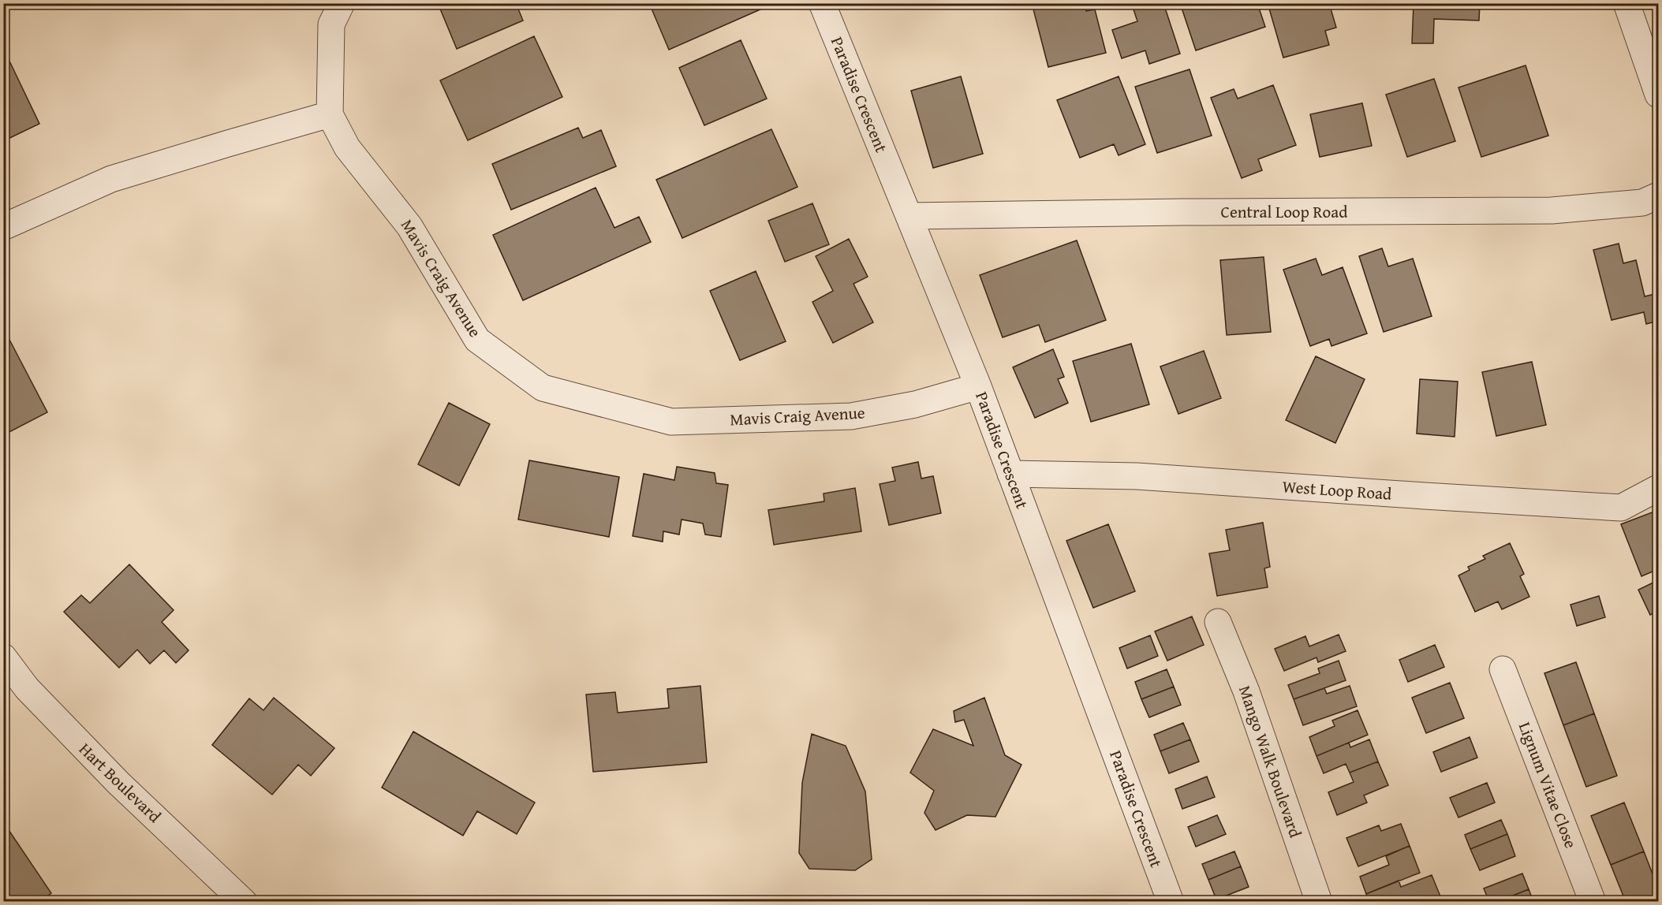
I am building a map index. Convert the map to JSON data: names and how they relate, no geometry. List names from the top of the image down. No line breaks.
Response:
{"streets":{"street":["Paradise Crescent","Central Loop Road","Mavis Craig Avenue","West Loop Road","Mango Walk Boulevard","Hart Boulevard","Lignum Vitae Close"]},"crossings":[["Paradise Crescent","Central Loop Road"],["Paradise Crescent","Mavis Craig Avenue"],["Paradise Crescent","West Loop Road"]]}
